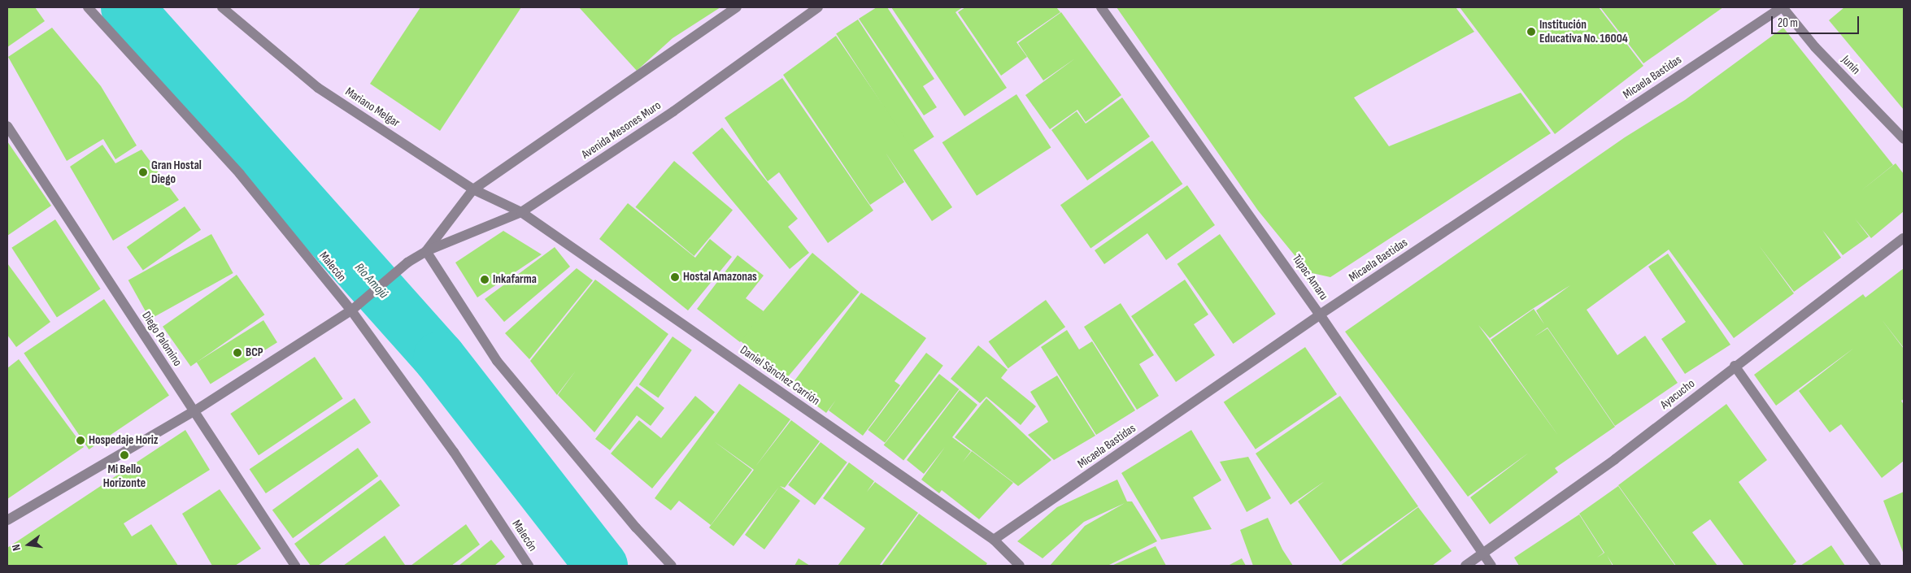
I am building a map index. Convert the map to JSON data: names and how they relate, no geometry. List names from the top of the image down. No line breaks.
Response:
{"streets":{"street":["Junín","Micaela Bastidas","Mariano Melgar","Avenida Mesones Muro","Malecón","Túpac Amaru","Diego Palomino","Daniel Sánchez Carrión","Ayacucho"]},"crossings":[["Junín","Micaela Bastidas"],["Micaela Bastidas","Túpac Amaru"],["Micaela Bastidas","Daniel Sánchez Carrión"],["Mariano Melgar","Avenida Mesones Muro"],["Mariano Melgar","Daniel Sánchez Carrión"],["Avenida Mesones Muro","Malecón"],["Avenida Mesones Muro","Diego Palomino"],["Avenida Mesones Muro","Daniel Sánchez Carrión"],["Túpac Amaru","Ayacucho"]],"water":["Río Amojú"],"places":["Institución Educativa No. 16004","Gran Hostal Diego","Hostal Amazonas","Inkafarma","BCP","Hospedaje Horiz","Mi Bello Horizonte"],"scale_bar":"20 m","north":"left"}
